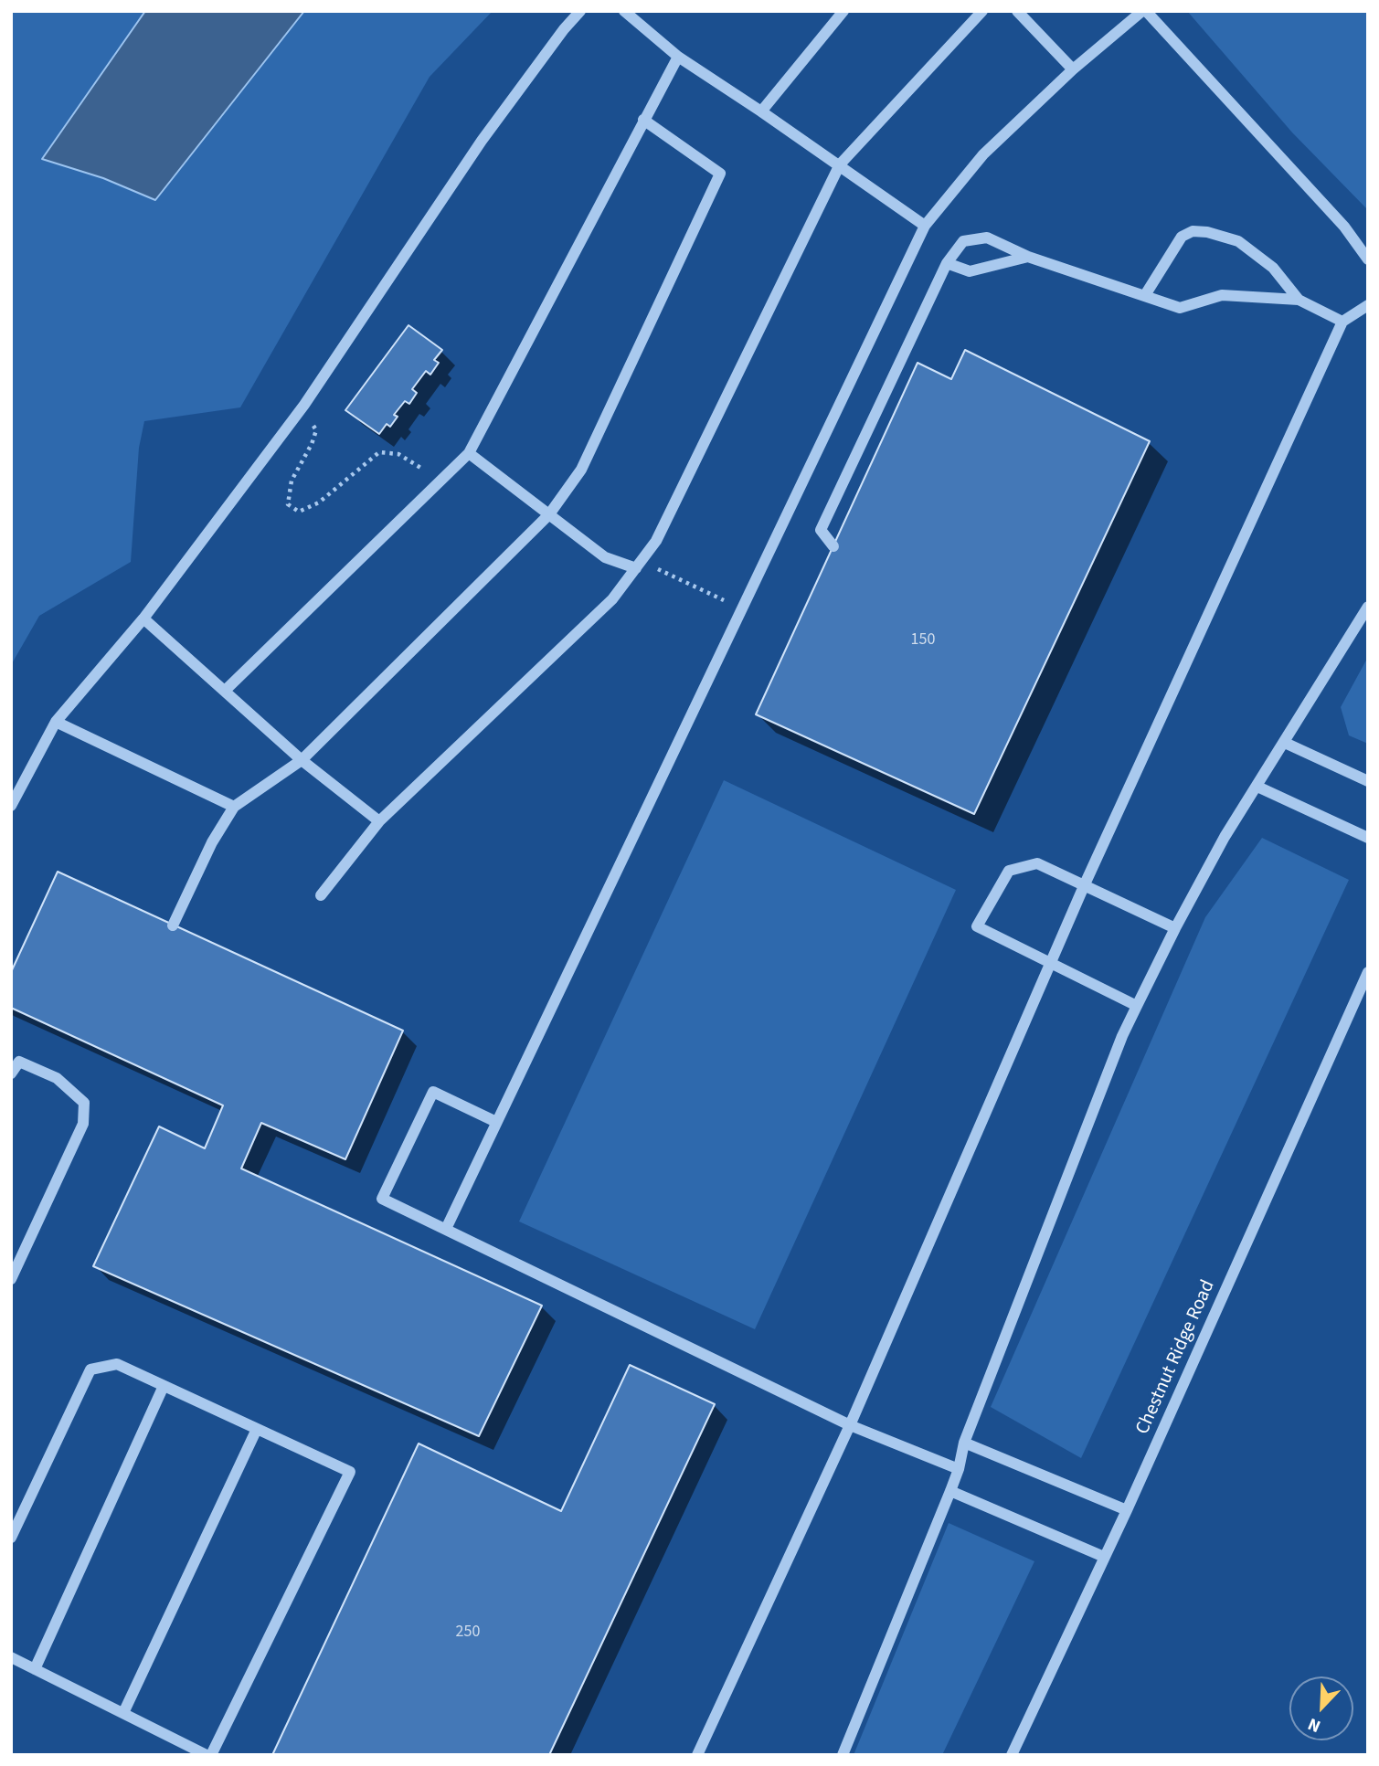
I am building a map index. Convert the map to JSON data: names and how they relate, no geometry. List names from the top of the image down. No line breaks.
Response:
{"streets":{"street":["Chestnut Ridge Road"]},"house_numbers":["150","250"],"north":"bottom left"}
